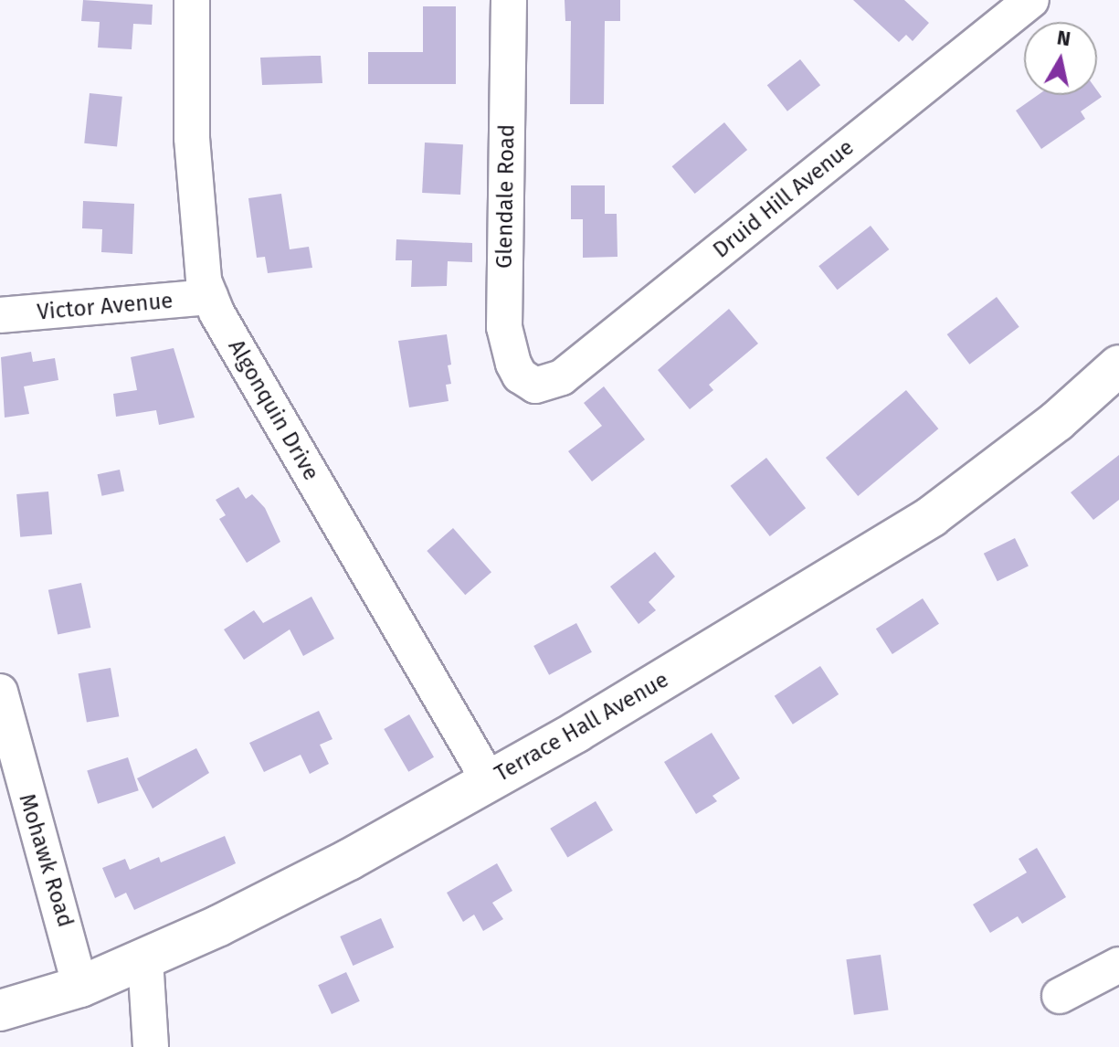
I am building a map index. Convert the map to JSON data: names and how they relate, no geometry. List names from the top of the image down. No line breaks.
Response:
{"streets":{"main road":["Terrace Hall Avenue"],"street":["Glendale Road","Druid Hill Avenue","Victor Avenue","Algonquin Drive","Mohawk Road"]},"crossings":[["Glendale Road","Druid Hill Avenue"],["Victor Avenue","Algonquin Drive"],["Algonquin Drive","Terrace Hall Avenue"],["Terrace Hall Avenue","Mohawk Road"]],"north":"top"}
